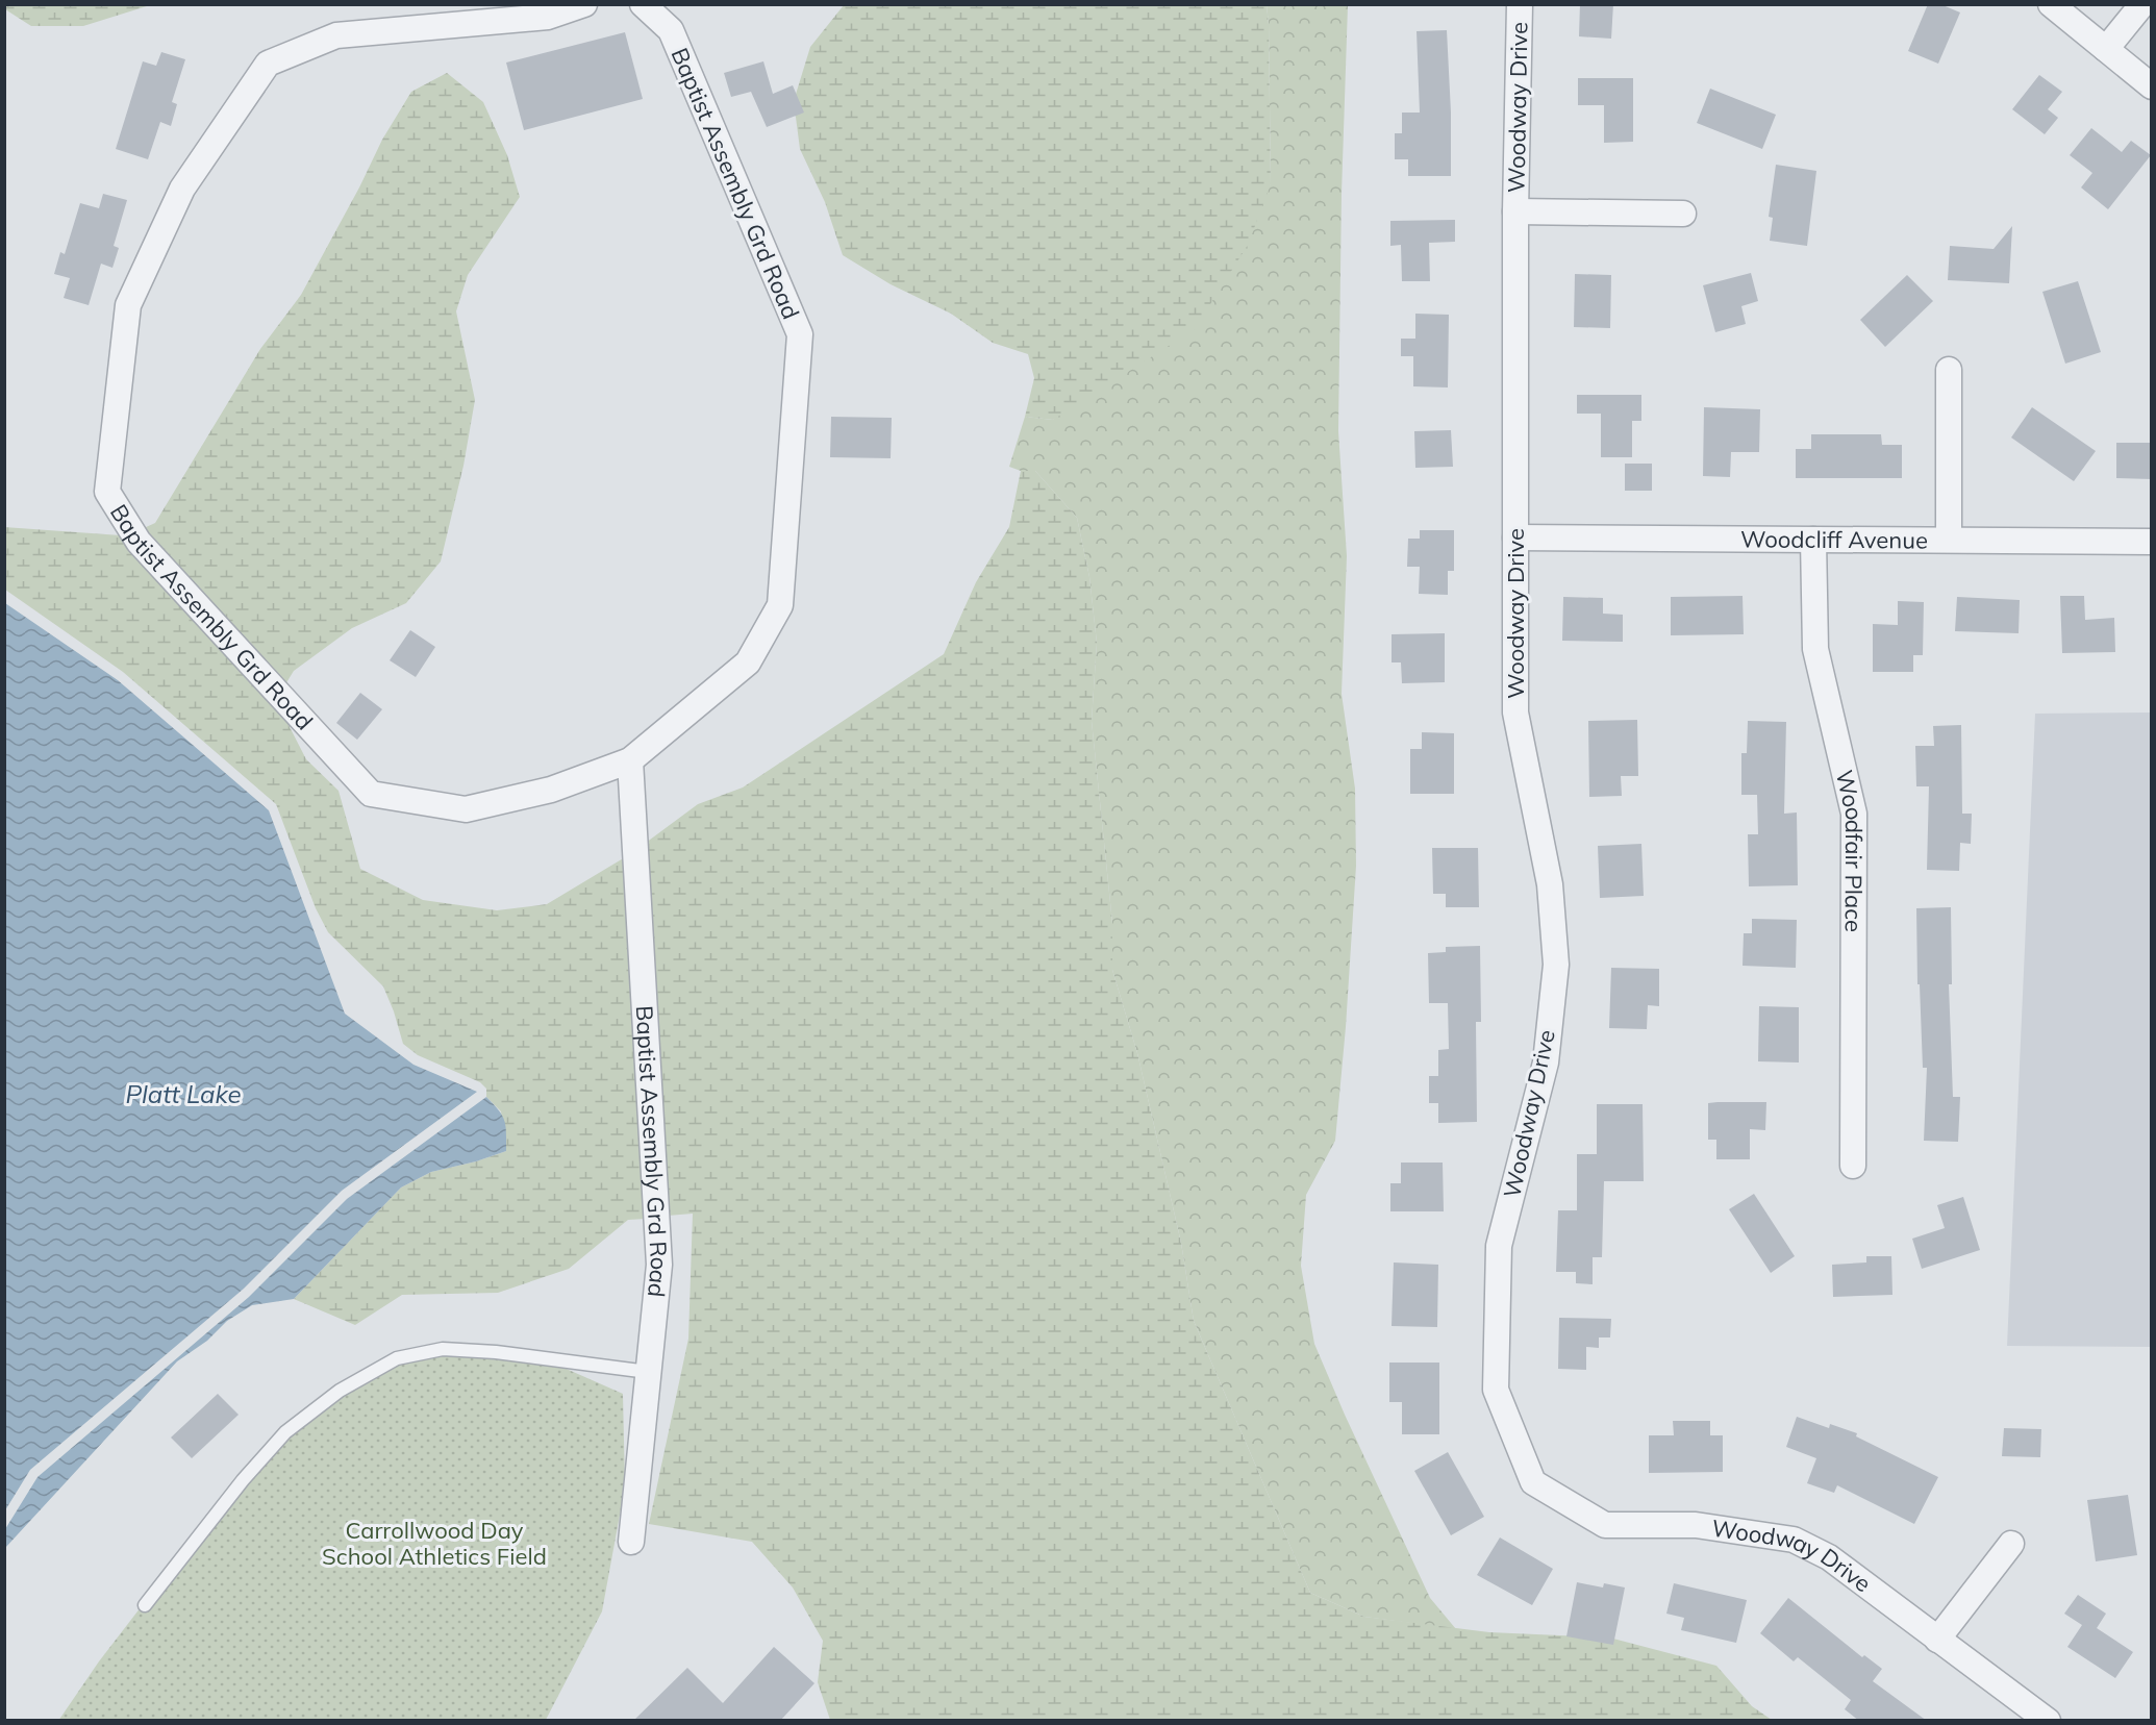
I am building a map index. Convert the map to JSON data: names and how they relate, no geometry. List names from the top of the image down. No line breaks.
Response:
{"streets":{"street":["Woodway Drive","Baptist Assembly Grd Road","Woodcliff Avenue","Woodfair Place"]},"crossings":[["Woodway Drive","Woodcliff Avenue"],["Woodcliff Avenue","Woodfair Place"]],"water":["Platt Lake"],"parks":["Carrollwood Day School Athletics Field"]}
